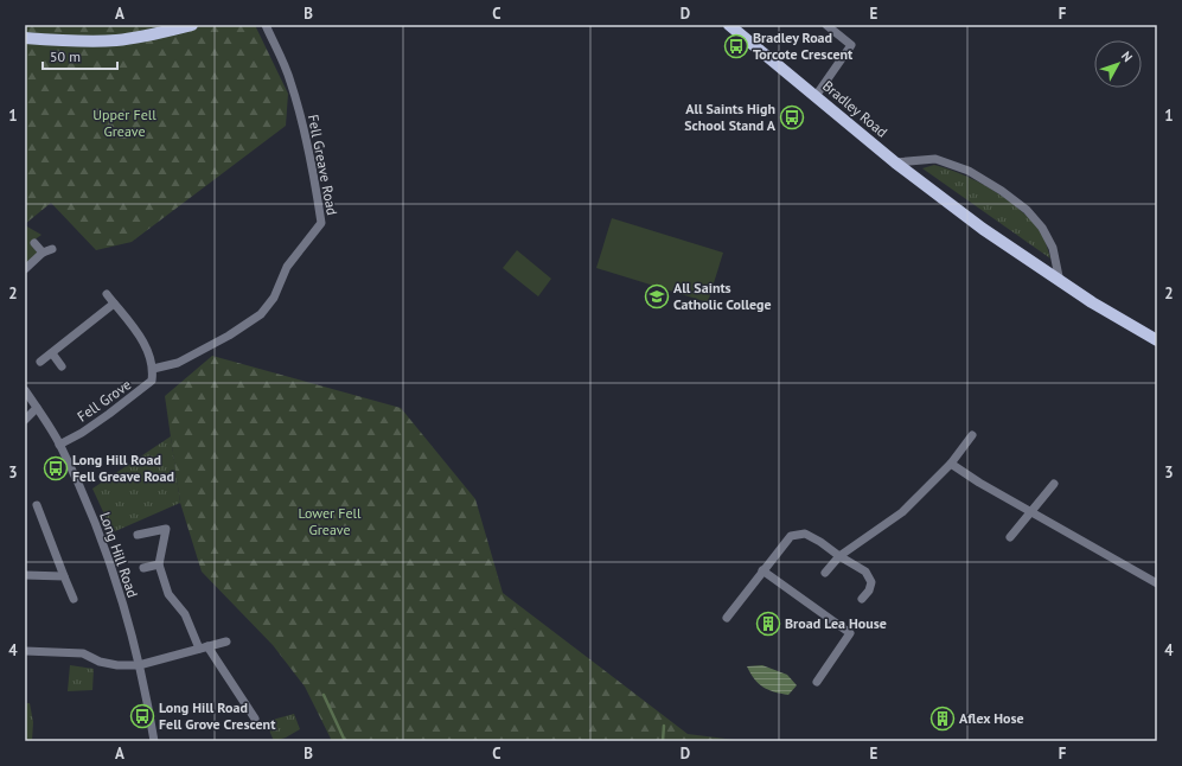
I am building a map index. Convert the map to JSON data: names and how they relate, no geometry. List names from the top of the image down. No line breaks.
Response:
{"streets":{"main road":["Bradley Road"],"street":["Fell Greave Road","Fell Grove","Long Hill Road"]},"crossings":[["Fell Greave Road","Fell Grove"],["Fell Grove","Long Hill Road"]],"parks":["Upper Fell Greave","Lower Fell Greave"],"places":{"bus stop":["Bradley Road Torcote Crescent","All Saints High School Stand A","Long Hill Road Fell Greave Road","Long Hill Road Fell Grove Crescent"],"school or university":["All Saints Catholic College"],"building":["Broad Lea House","Aflex Hose"]},"scale_bar":"50 m","north":"top right","grid":{"columns":["A","B","C","D","E","F"],"rows":["1","2","3","4"]}}
